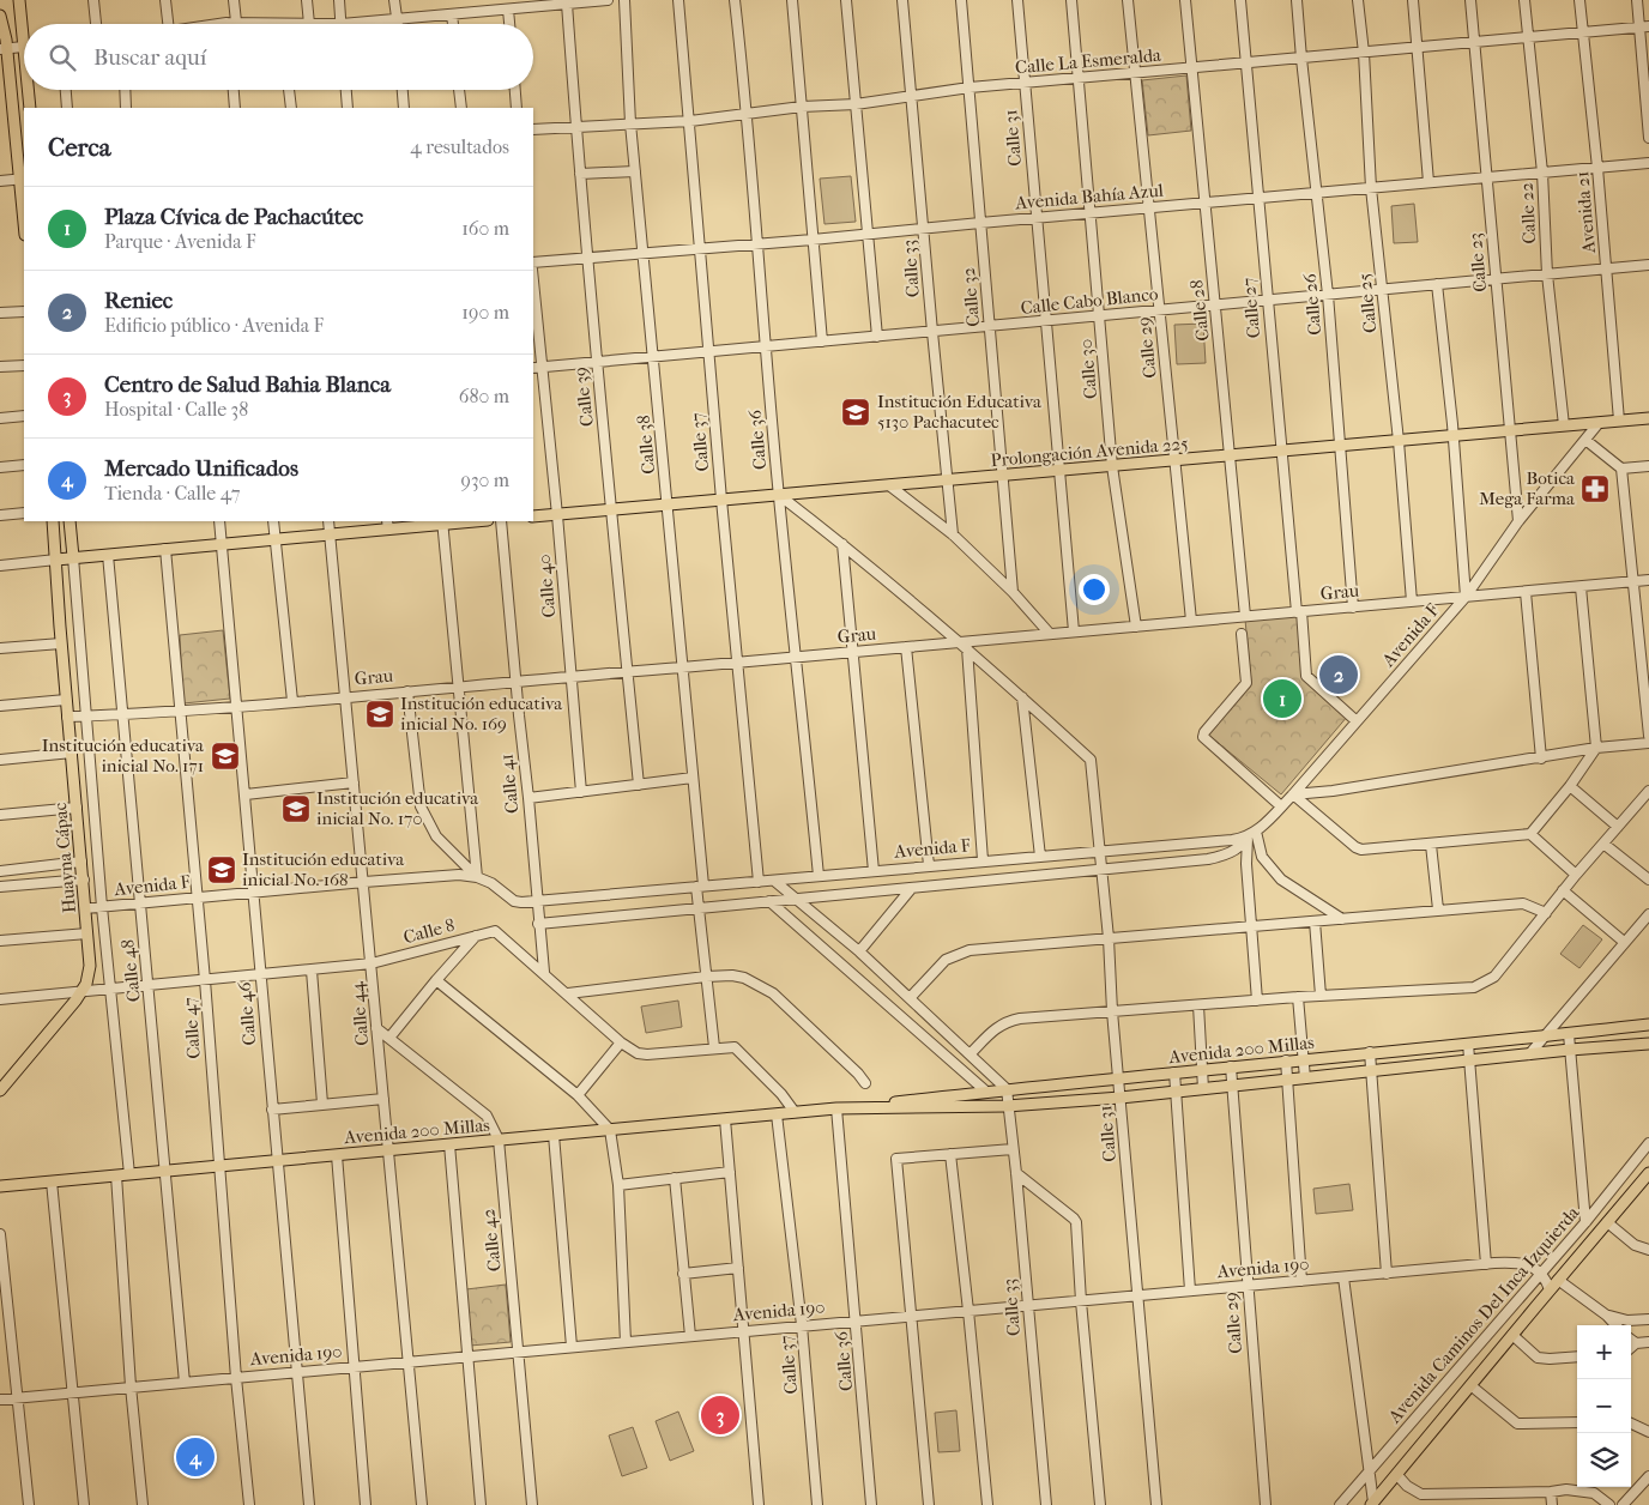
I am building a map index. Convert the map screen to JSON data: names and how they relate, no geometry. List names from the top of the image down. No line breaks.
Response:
{"streets":{"main road":["Prolongación Avenida 225","Huayna Cápac","Avenida 200 Millas","Avenida Caminos Del Inca Izquierda"],"street":["Calle La Esmeralda","Calle 31","Avenida Bahía Azul","Avenida 21","Calle 22","Calle 23","Calle 33","Calle 32","Calle Cabo Blanco","Calle 25","Calle 26","Calle 27","Calle 28","Calle 29","Calle 30","Calle 39","Calle 36","Calle 37","Calle 38","Calle 40","Grau","Avenida F","Calle 41","Calle 8","Calle 48","Calle 46","Calle 44","Calle 47","Calle 42","Avenida 190"]},"crossings":[["Calle La Esmeralda","Calle 31"],["Calle La Esmeralda","Avenida 21"],["Calle La Esmeralda","Calle 22"],["Calle La Esmeralda","Calle 23"],["Calle La Esmeralda","Calle 33"],["Calle La Esmeralda","Calle 32"],["Calle La Esmeralda","Calle 25"],["Calle La Esmeralda","Calle 26"],["Calle La Esmeralda","Calle 27"],["Calle La Esmeralda","Calle 28"],["Calle La Esmeralda","Calle 29"],["Calle La Esmeralda","Calle 30"],["Calle La Esmeralda","Calle 39"],["Calle La Esmeralda","Calle 36"],["Calle La Esmeralda","Calle 37"],["Calle La Esmeralda","Calle 38"],["Calle 31","Avenida Bahía Azul"],["Calle 31","Calle Cabo Blanco"],["Calle 31","Prolongación Avenida 225"],["Calle 31","Grau"],["Calle 31","Avenida F"],["Calle 31","Avenida 200 Millas"],["Calle 31","Avenida 190"],["Avenida Bahía Azul","Avenida 21"],["Avenida Bahía Azul","Calle 22"],["Avenida Bahía Azul","Calle 23"],["Avenida Bahía Azul","Calle 33"],["Avenida Bahía Azul","Calle 32"],["Avenida Bahía Azul","Calle 25"],["Avenida Bahía Azul","Calle 26"],["Avenida Bahía Azul","Calle 27"],["Avenida Bahía Azul","Calle 28"],["Avenida Bahía Azul","Calle 29"],["Avenida Bahía Azul","Calle 30"],["Avenida Bahía Azul","Calle 39"],["Avenida Bahía Azul","Calle 36"],["Avenida Bahía Azul","Calle 37"],["Avenida Bahía Azul","Calle 38"],["Avenida 21","Calle Cabo Blanco"],["Avenida 21","Prolongación Avenida 225"],["Calle 22","Calle Cabo Blanco"],["Calle 22","Prolongación Avenida 225"],["Calle 23","Calle Cabo Blanco"],["Calle 23","Prolongación Avenida 225"],["Calle 23","Avenida F"],["Calle 33","Calle Cabo Blanco"],["Calle 33","Prolongación Avenida 225"],["Calle 33","Avenida 200 Millas"],["Calle 33","Avenida 190"],["Calle 32","Calle Cabo Blanco"],["Calle 32","Prolongación Avenida 225"],["Calle Cabo Blanco","Calle 25"],["Calle Cabo Blanco","Calle 26"],["Calle Cabo Blanco","Calle 27"],["Calle Cabo Blanco","Calle 28"],["Calle Cabo Blanco","Calle 29"],["Calle Cabo Blanco","Calle 30"],["Calle Cabo Blanco","Calle 39"],["Calle Cabo Blanco","Calle 36"],["Calle Cabo Blanco","Calle 37"],["Calle Cabo Blanco","Calle 38"],["Calle Cabo Blanco","Calle 40"],["Calle 25","Prolongación Avenida 225"],["Calle 25","Grau"],["Calle 26","Prolongación Avenida 225"],["Calle 26","Grau"],["Calle 27","Prolongación Avenida 225"],["Calle 27","Grau"],["Calle 27","Avenida F"],["Calle 28","Prolongación Avenida 225"],["Calle 28","Grau"],["Calle 29","Prolongación Avenida 225"],["Calle 29","Grau"],["Calle 29","Avenida 200 Millas"],["Calle 29","Avenida 190"],["Calle 30","Prolongación Avenida 225"],["Calle 30","Grau"],["Calle 39","Prolongación Avenida 225"],["Calle 39","Grau"],["Calle 36","Prolongación Avenida 225"],["Calle 36","Grau"],["Calle 36","Avenida F"],["Calle 36","Avenida 200 Millas"],["Calle 36","Avenida 190"],["Calle 37","Prolongación Avenida 225"],["Calle 37","Grau"],["Calle 37","Avenida F"],["Calle 37","Avenida 200 Millas"],["Calle 37","Avenida 190"],["Calle 38","Prolongación Avenida 225"],["Calle 38","Grau"],["Calle 38","Avenida F"],["Calle 38","Calle 8"],["Prolongación Avenida 225","Calle 40"],["Prolongación Avenida 225","Avenida F"],["Calle 40","Grau"],["Grau","Avenida F"],["Grau","Calle 41"],["Grau","Huayna Cápac"],["Grau","Calle 48"],["Grau","Calle 46"],["Grau","Calle 44"],["Grau","Calle 47"],["Avenida F","Calle 41"],["Avenida F","Huayna Cápac"],["Avenida F","Calle 48"],["Avenida F","Calle 46"],["Avenida F","Calle 44"],["Avenida F","Calle 47"],["Calle 41","Calle 8"],["Huayna Cápac","Calle 8"],["Huayna Cápac","Avenida 200 Millas"],["Calle 8","Calle 48"],["Calle 8","Calle 46"],["Calle 8","Calle 44"],["Calle 8","Calle 47"],["Calle 8","Avenida 200 Millas"],["Calle 48","Avenida 200 Millas"],["Calle 48","Avenida 190"],["Calle 46","Avenida 200 Millas"],["Calle 46","Avenida 190"],["Calle 44","Avenida 200 Millas"],["Calle 44","Calle 42"],["Calle 44","Avenida 190"],["Calle 47","Avenida 200 Millas"],["Calle 47","Avenida 190"],["Avenida 200 Millas","Calle 42"],["Calle 42","Avenida 190"],["Avenida 190","Avenida Caminos Del Inca Izquierda"]],"places":{"school or university":["Institución Educativa 5130 Pachacutec","Institución educativa inicial No. 169","Institución educativa inicial No. 171","Institución educativa inicial No. 170","Institución educativa inicial No. 168"],"pharmacy":["Botica Mega Farma"]},"page":{"search":"Buscar aquí","heading":["Cerca","4 resultados"],"list":[{"mark":"1","name":"Plaza Cívica de Pachacútec","note":"Parque · Avenida F","value":"160 m"},{"mark":"2","name":"Reniec","note":"Edificio público · Avenida F","value":"190 m"},{"mark":"3","name":"Centro de Salud Bahia Blanca","note":"Hospital · Calle 38","value":"680 m"},{"mark":"4","name":"Mercado Unificados","note":"Tienda · Calle 47","value":"930 m"}],"pins":["2","1","3","4"],"map_buttons":["+","−"]}}
